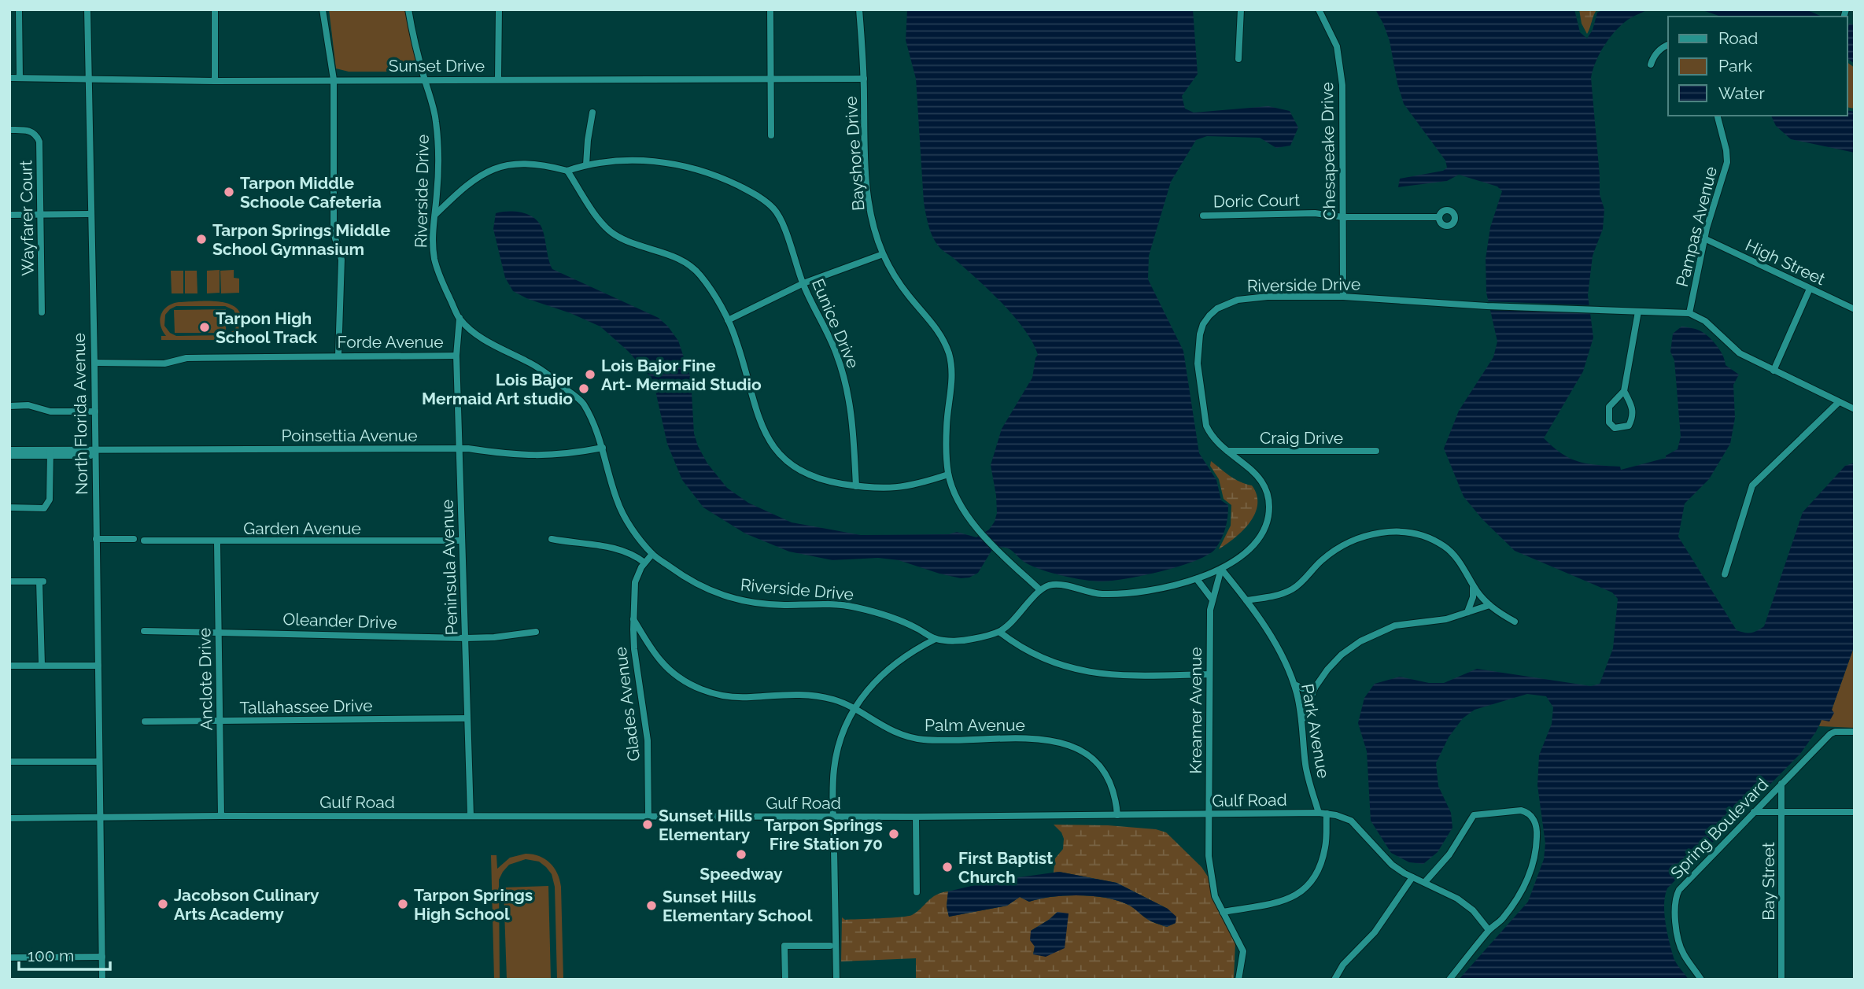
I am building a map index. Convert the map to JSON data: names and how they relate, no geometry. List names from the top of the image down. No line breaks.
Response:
{"streets":{"street":["Sunset Drive","Chesapeake Drive","Bayshore Drive","Riverside Drive","Doric Court","Wayfarer Court","Pampas Avenue","High Street","Eunice Drive","Forde Avenue","North Florida Avenue","Poinsettia Avenue","Craig Drive","Garden Avenue","Peninsula Avenue","Oleander Drive","Anclote Drive","Glades Avenue","Tallahassee Drive","Kreamer Avenue","Palm Avenue","Park Avenue","Gulf Road","Spring Boulevard","Bay Street"]},"crossings":[["Sunset Drive","Bayshore Drive"],["Sunset Drive","Riverside Drive"],["Sunset Drive","North Florida Avenue"],["Chesapeake Drive","Riverside Drive"],["Chesapeake Drive","Doric Court"],["Bayshore Drive","Riverside Drive"],["Riverside Drive","Pampas Avenue"],["Riverside Drive","Poinsettia Avenue"],["Riverside Drive","Craig Drive"],["Riverside Drive","Peninsula Avenue"],["Riverside Drive","Kreamer Avenue"],["Riverside Drive","Park Avenue"],["Pampas Avenue","High Street"],["Forde Avenue","North Florida Avenue"],["Forde Avenue","Peninsula Avenue"],["North Florida Avenue","Poinsettia Avenue"],["North Florida Avenue","Gulf Road"],["Poinsettia Avenue","Peninsula Avenue"],["Garden Avenue","Peninsula Avenue"],["Garden Avenue","Anclote Drive"],["Peninsula Avenue","Oleander Drive"],["Peninsula Avenue","Tallahassee Drive"],["Peninsula Avenue","Gulf Road"],["Oleander Drive","Anclote Drive"],["Anclote Drive","Tallahassee Drive"],["Anclote Drive","Gulf Road"],["Glades Avenue","Palm Avenue"],["Glades Avenue","Gulf Road"],["Kreamer Avenue","Park Avenue"],["Kreamer Avenue","Gulf Road"],["Palm Avenue","Gulf Road"],["Park Avenue","Gulf Road"],["Spring Boulevard","Bay Street"]],"places":["Tarpon Middle Schoole Cafeteria","Tarpon Springs Middle School Gymnasium","Tarpon High School Track","Lois Bajor Fine Art- Mermaid Studio","Lois Bajor Mermaid Art studio","Sunset Hills Elementary","Tarpon Springs Fire Station 70","Speedway","First Baptist Church","Jacobson Culinary Arts Academy","Tarpon Springs High School","Sunset Hills Elementary School"],"legend":["Road","Park","Water"],"scale_bar":"100 m"}
